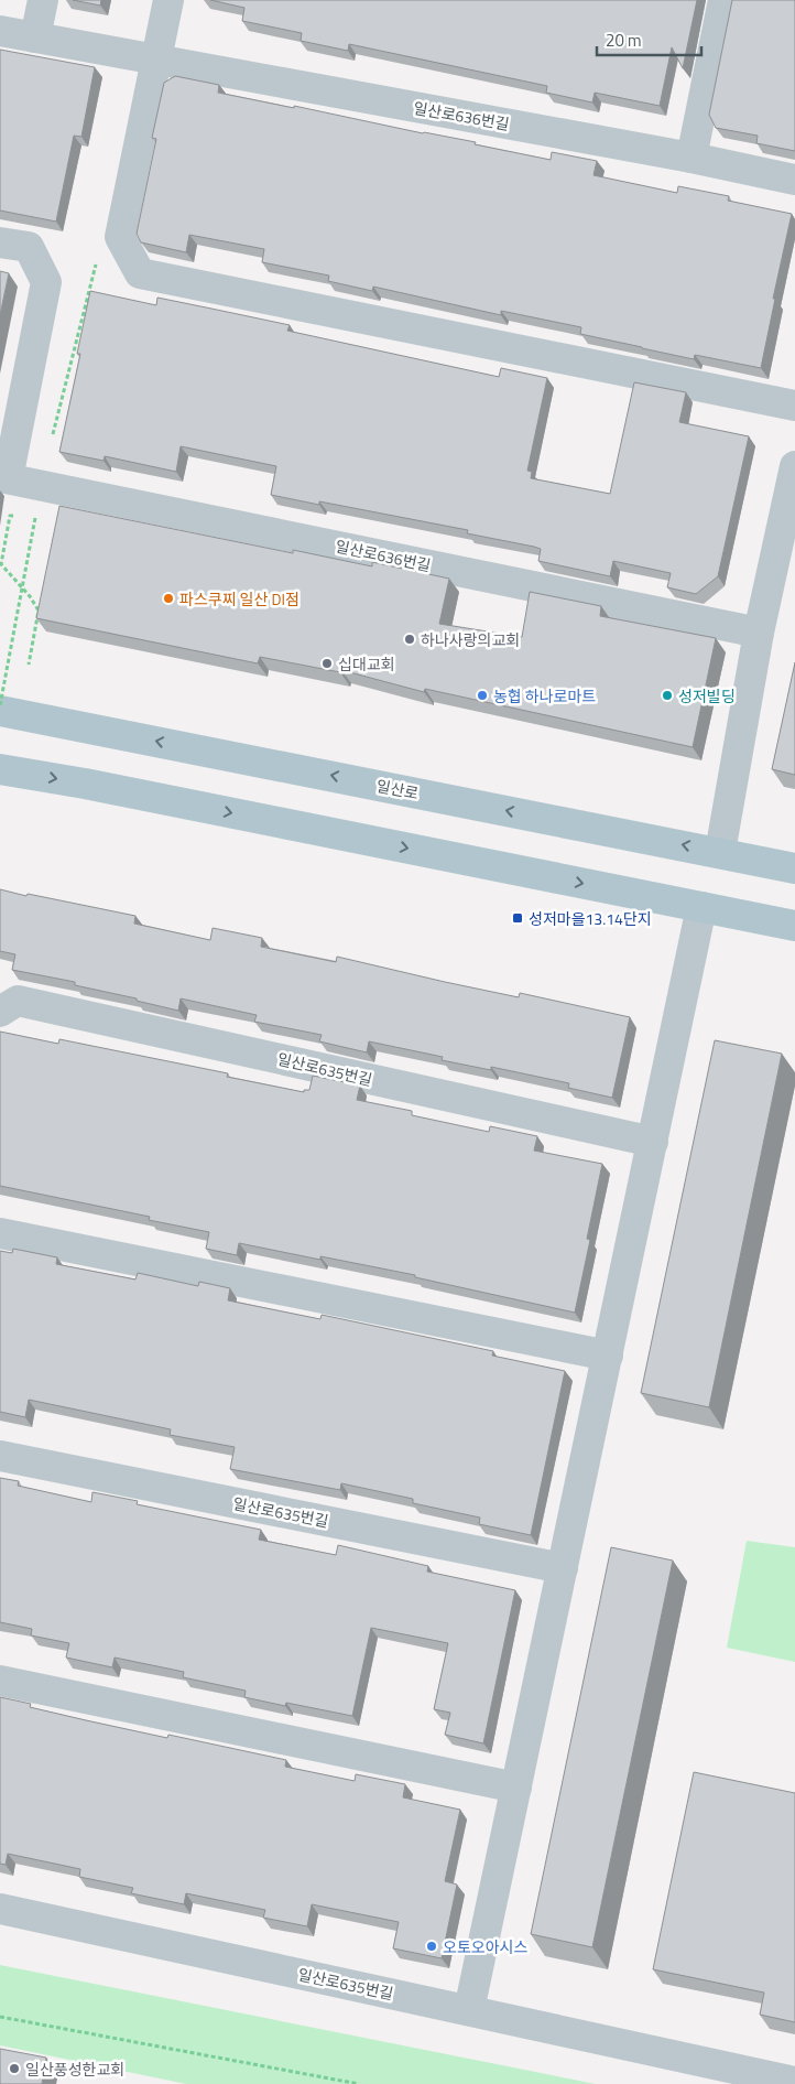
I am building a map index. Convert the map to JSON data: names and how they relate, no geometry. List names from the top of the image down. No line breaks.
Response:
{"streets":{"main road":["일산로"],"street":["일산로636번길","일산로635번길"]},"places":{"other":["파스쿠찌 일산 DI점","하나사랑의교회","십대교회","농협 하나로마트","성저빌딩","오토오아시스","일산풍성한교회"],"transit":["성저마을13.14단지"]},"scale_bar":"20 m"}
